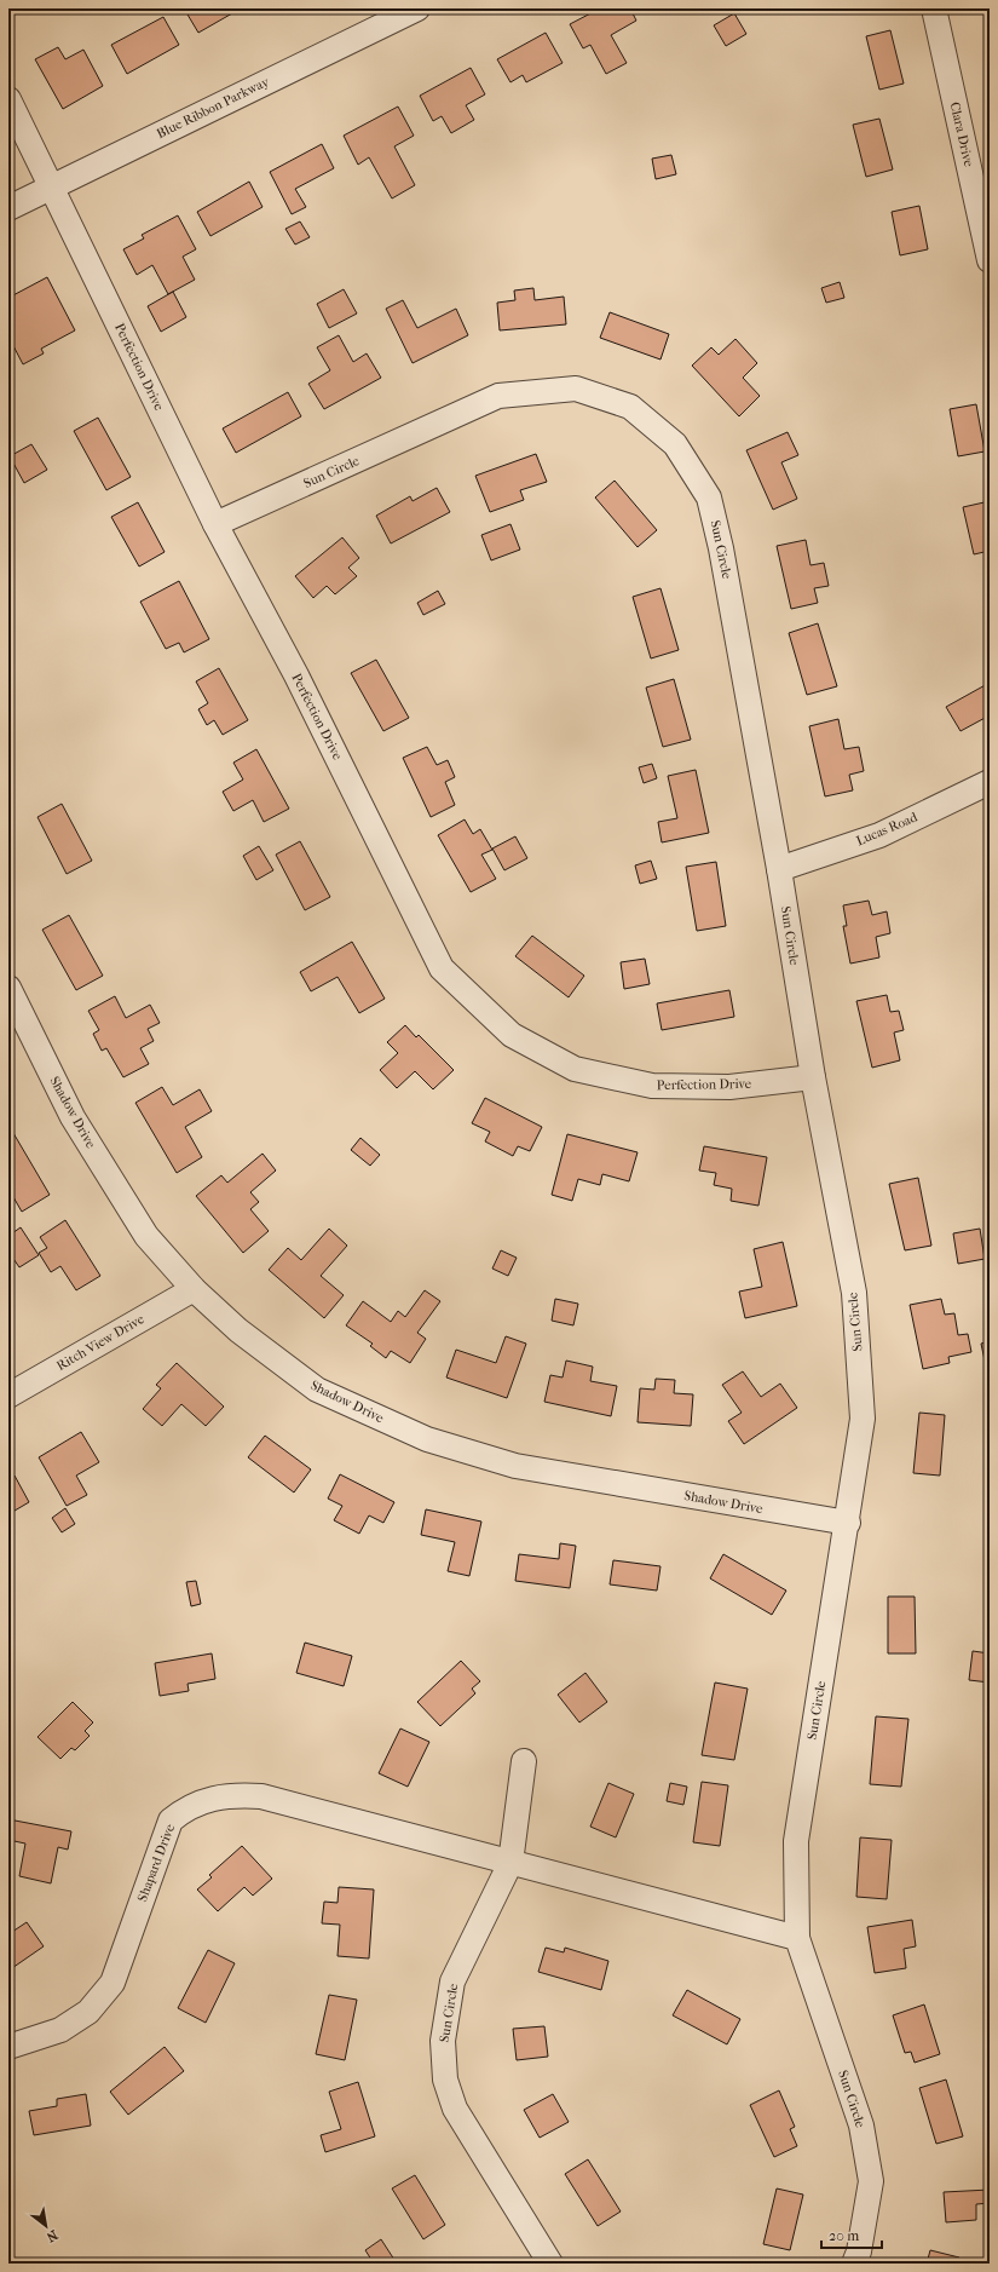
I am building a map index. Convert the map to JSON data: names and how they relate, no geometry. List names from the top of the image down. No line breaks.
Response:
{"streets":{"street":["Blue Ribbon Parkway","Clara Drive","Perfection Drive","Sun Circle","Lucas Road","Shadow Drive","Ritch View Drive","Shapard Drive"]},"crossings":[["Blue Ribbon Parkway","Perfection Drive"],["Perfection Drive","Sun Circle"],["Sun Circle","Lucas Road"],["Sun Circle","Shadow Drive"],["Sun Circle","Shapard Drive"],["Shadow Drive","Ritch View Drive"]],"scale_bar":"20 m","north":"bottom right"}
